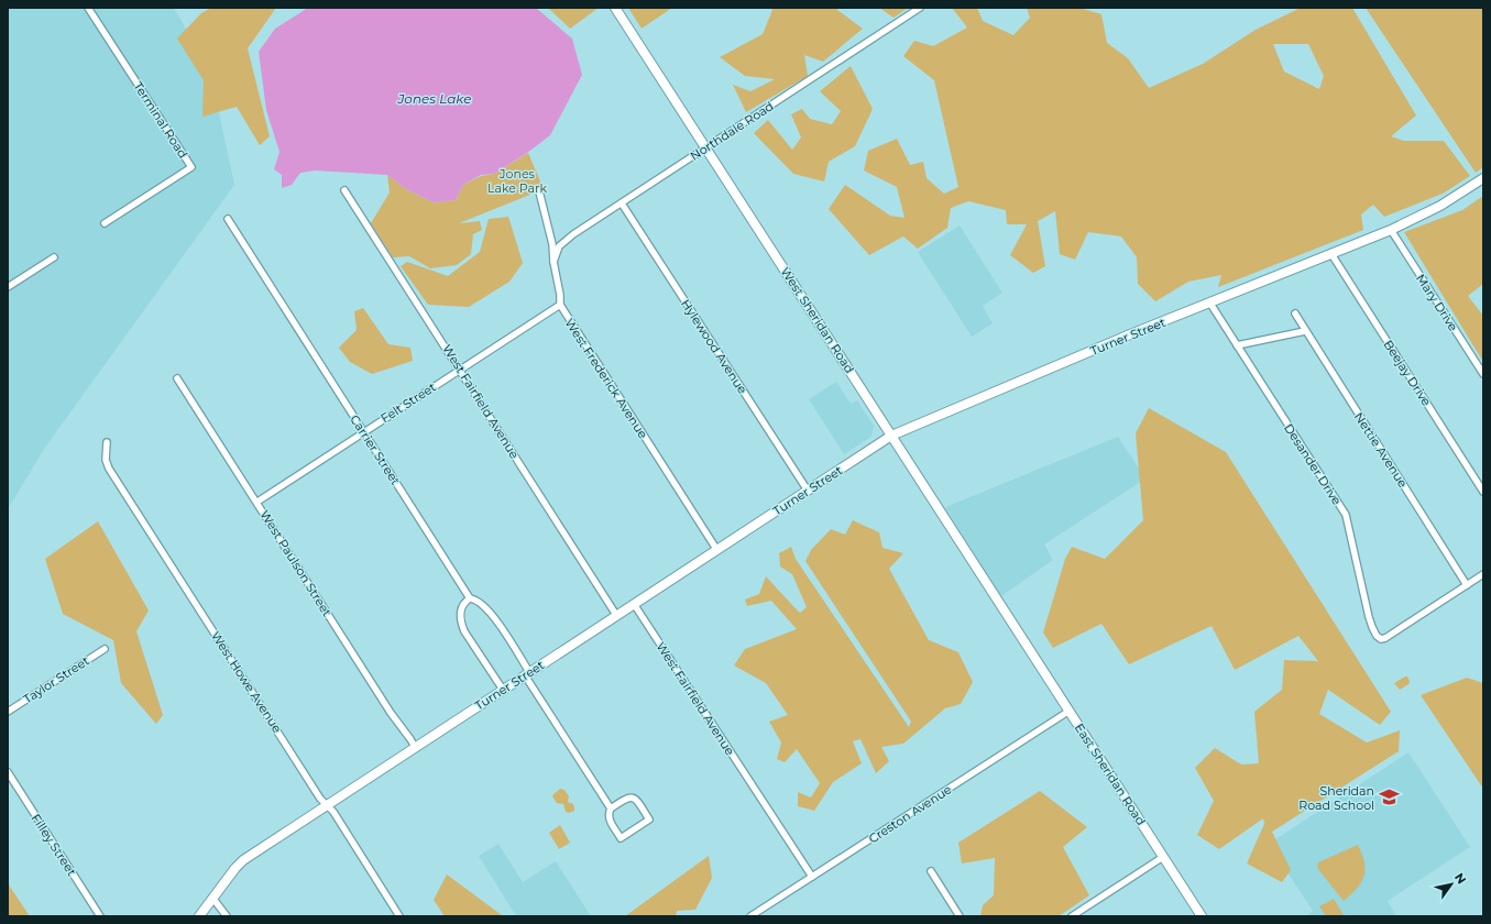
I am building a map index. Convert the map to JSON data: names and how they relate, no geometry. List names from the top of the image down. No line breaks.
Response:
{"streets":{"street":["Terminal Road","Northdale Road","Mary Drive","West Sheridan Road","Turner Street","Hylewood Avenue","Beejay Drive","West Frederick Avenue","West Fairfield Avenue","Felt Street","Carrier Street","Nettie Avenue","Desander Drive","West Paulson Street","Taylor Street","West Howe Avenue","East Sheridan Road","Creston Avenue","Filley Street"]},"crossings":[["Northdale Road","West Sheridan Road"],["Northdale Road","Hylewood Avenue"],["Northdale Road","West Frederick Avenue"],["Mary Drive","Turner Street"],["West Sheridan Road","Turner Street"],["West Sheridan Road","East Sheridan Road"],["Turner Street","Hylewood Avenue"],["Turner Street","Beejay Drive"],["Turner Street","West Frederick Avenue"],["Turner Street","West Fairfield Avenue"],["Turner Street","Carrier Street"],["Turner Street","Desander Drive"],["Turner Street","West Paulson Street"],["Turner Street","West Howe Avenue"],["West Frederick Avenue","Felt Street"],["West Fairfield Avenue","Felt Street"],["West Fairfield Avenue","Creston Avenue"],["Felt Street","Carrier Street"],["Felt Street","West Paulson Street"],["Nettie Avenue","Desander Drive"],["East Sheridan Road","Creston Avenue"]],"water":["Jones Lake"],"parks":["Jones Lake Park"],"places":{"school or university":["Sheridan Road School"]},"north":"top right"}
